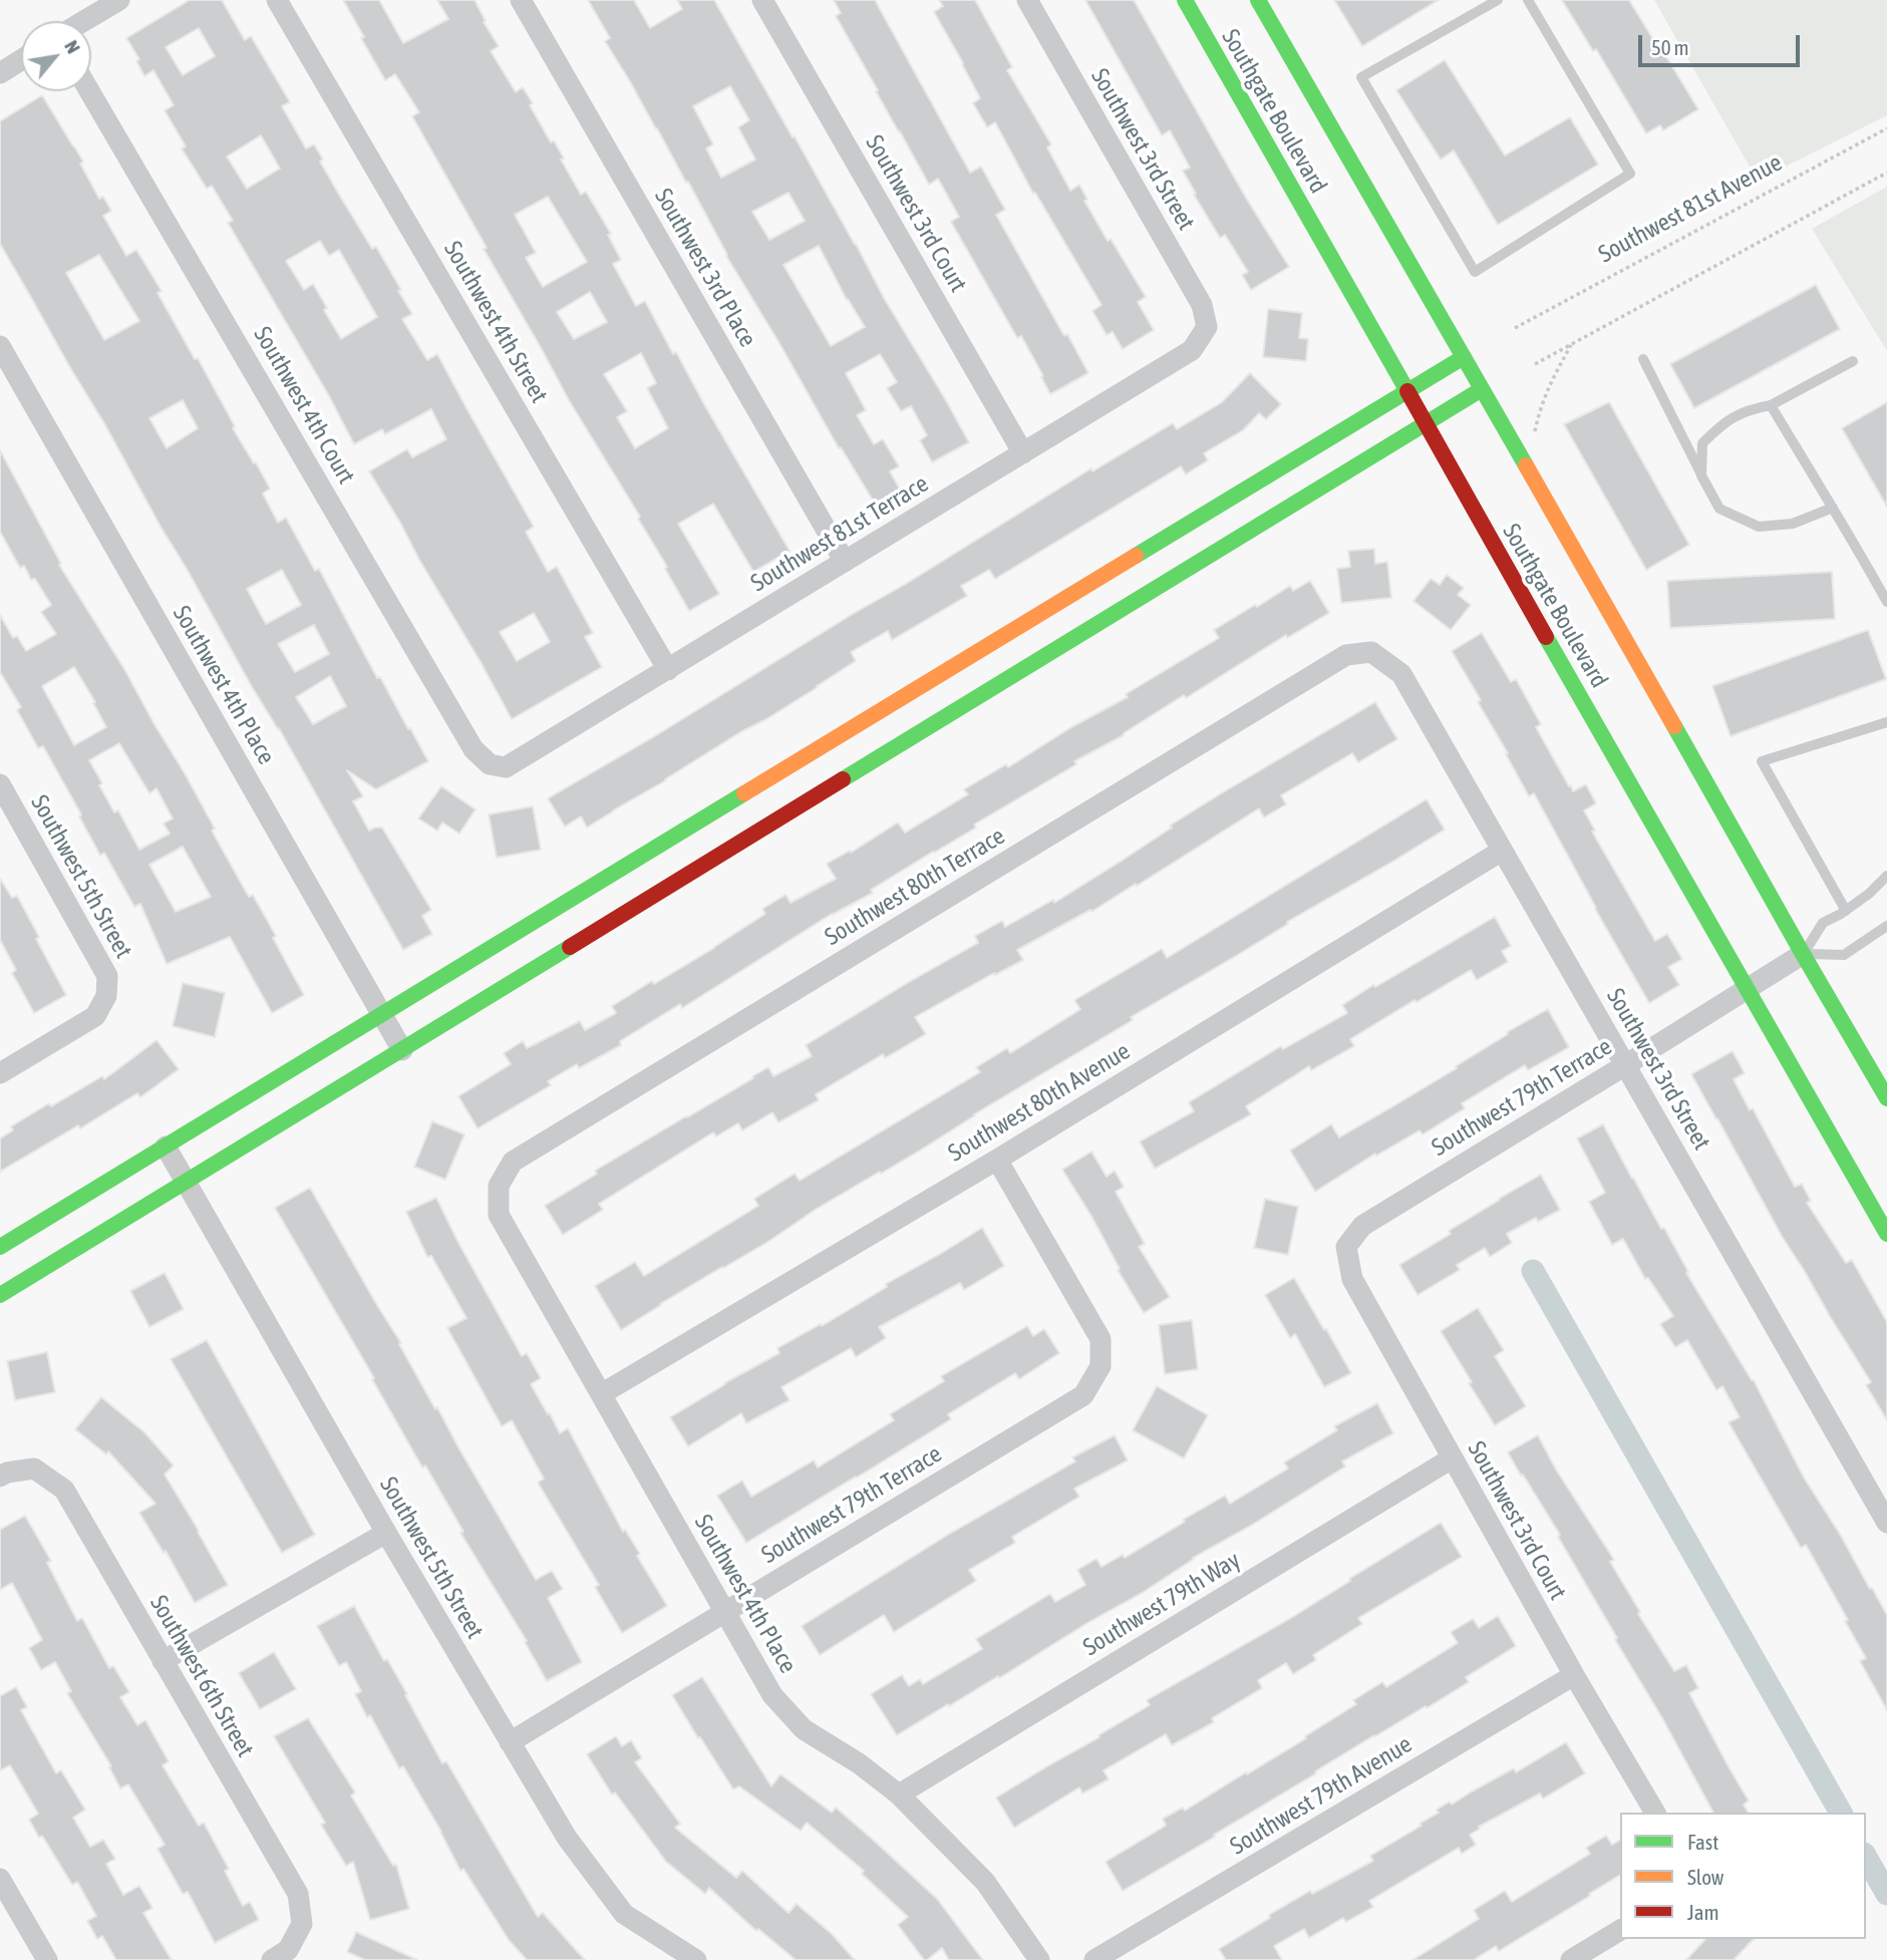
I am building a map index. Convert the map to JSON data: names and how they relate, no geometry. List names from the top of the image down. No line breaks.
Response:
{"streets":{"street":["Southgate Boulevard","Southwest 3rd Street","Southwest 3rd Court","Southwest 3rd Place","Southwest 4th Street","Southwest 4th Court","Southwest 81st Terrace","Southwest 4th Place","Southwest 5th Street","Southwest 80th Terrace","Southwest 79th Terrace","Southwest 80th Avenue","Southwest 79th Way","Southwest 6th Street","Southwest 79th Avenue"],"path":["Southwest 81st Avenue"]},"crossings":[["Southgate Boulevard","Southwest 79th Terrace"],["Southwest 3rd Street","Southwest 81st Terrace"],["Southwest 3rd Street","Southwest 80th Terrace"],["Southwest 3rd Street","Southwest 79th Terrace"],["Southwest 3rd Street","Southwest 80th Avenue"],["Southwest 3rd Court","Southwest 81st Terrace"],["Southwest 3rd Court","Southwest 79th Terrace"],["Southwest 3rd Court","Southwest 79th Way"],["Southwest 3rd Court","Southwest 79th Avenue"],["Southwest 3rd Place","Southwest 81st Terrace"],["Southwest 4th Street","Southwest 81st Terrace"],["Southwest 4th Court","Southwest 81st Terrace"],["Southwest 4th Place","Southwest 80th Terrace"],["Southwest 4th Place","Southwest 79th Terrace"],["Southwest 4th Place","Southwest 80th Avenue"],["Southwest 4th Place","Southwest 79th Way"],["Southwest 5th Street","Southwest 79th Terrace"],["Southwest 79th Terrace","Southwest 80th Avenue"]],"legend":["Fast","Slow","Jam"],"scale_bar":"50 m","north":"top right"}
